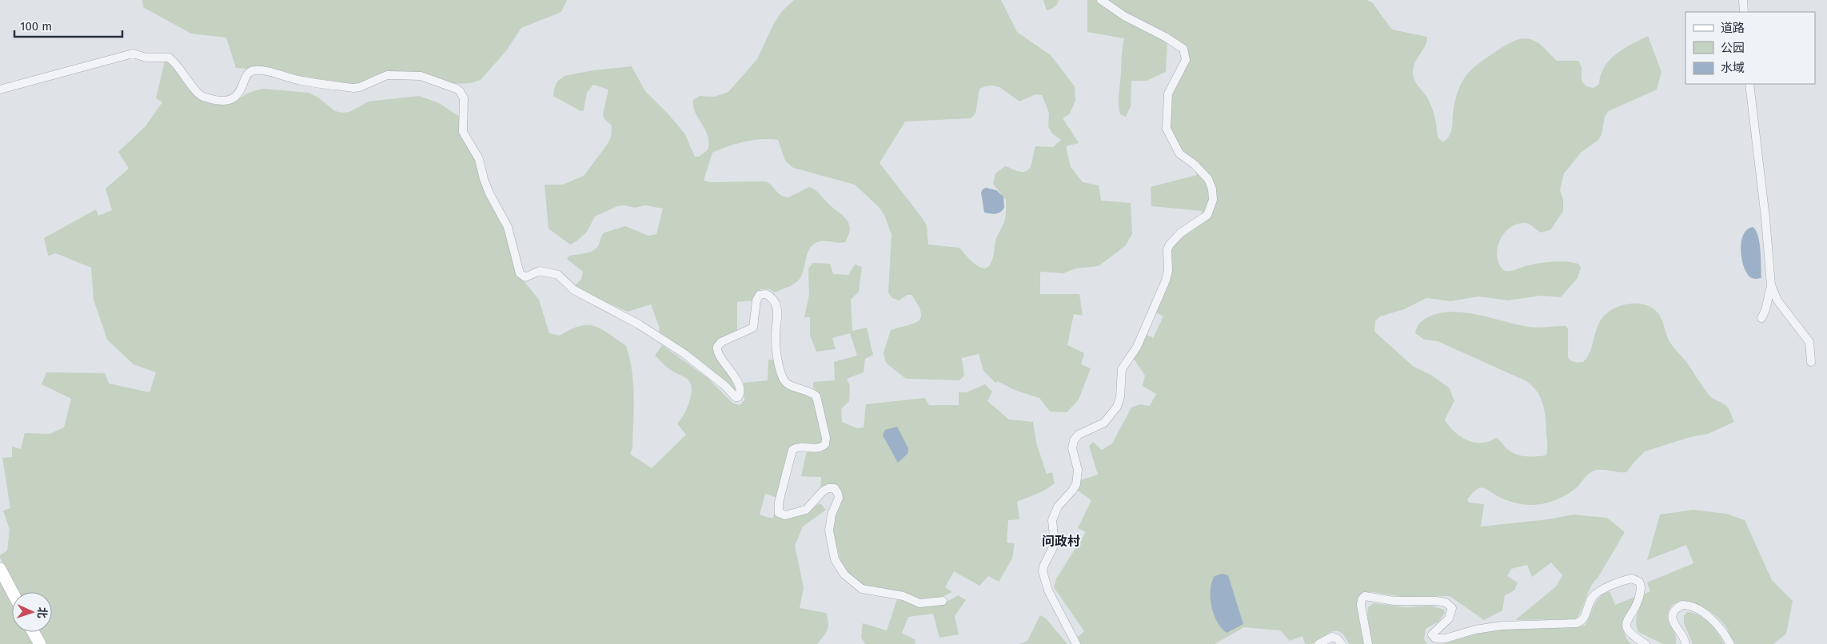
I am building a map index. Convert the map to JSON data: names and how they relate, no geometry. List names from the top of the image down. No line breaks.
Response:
{"districts":["问政村"],"legend":["道路","公园","水域"],"scale_bar":"100 m","north":"right"}
